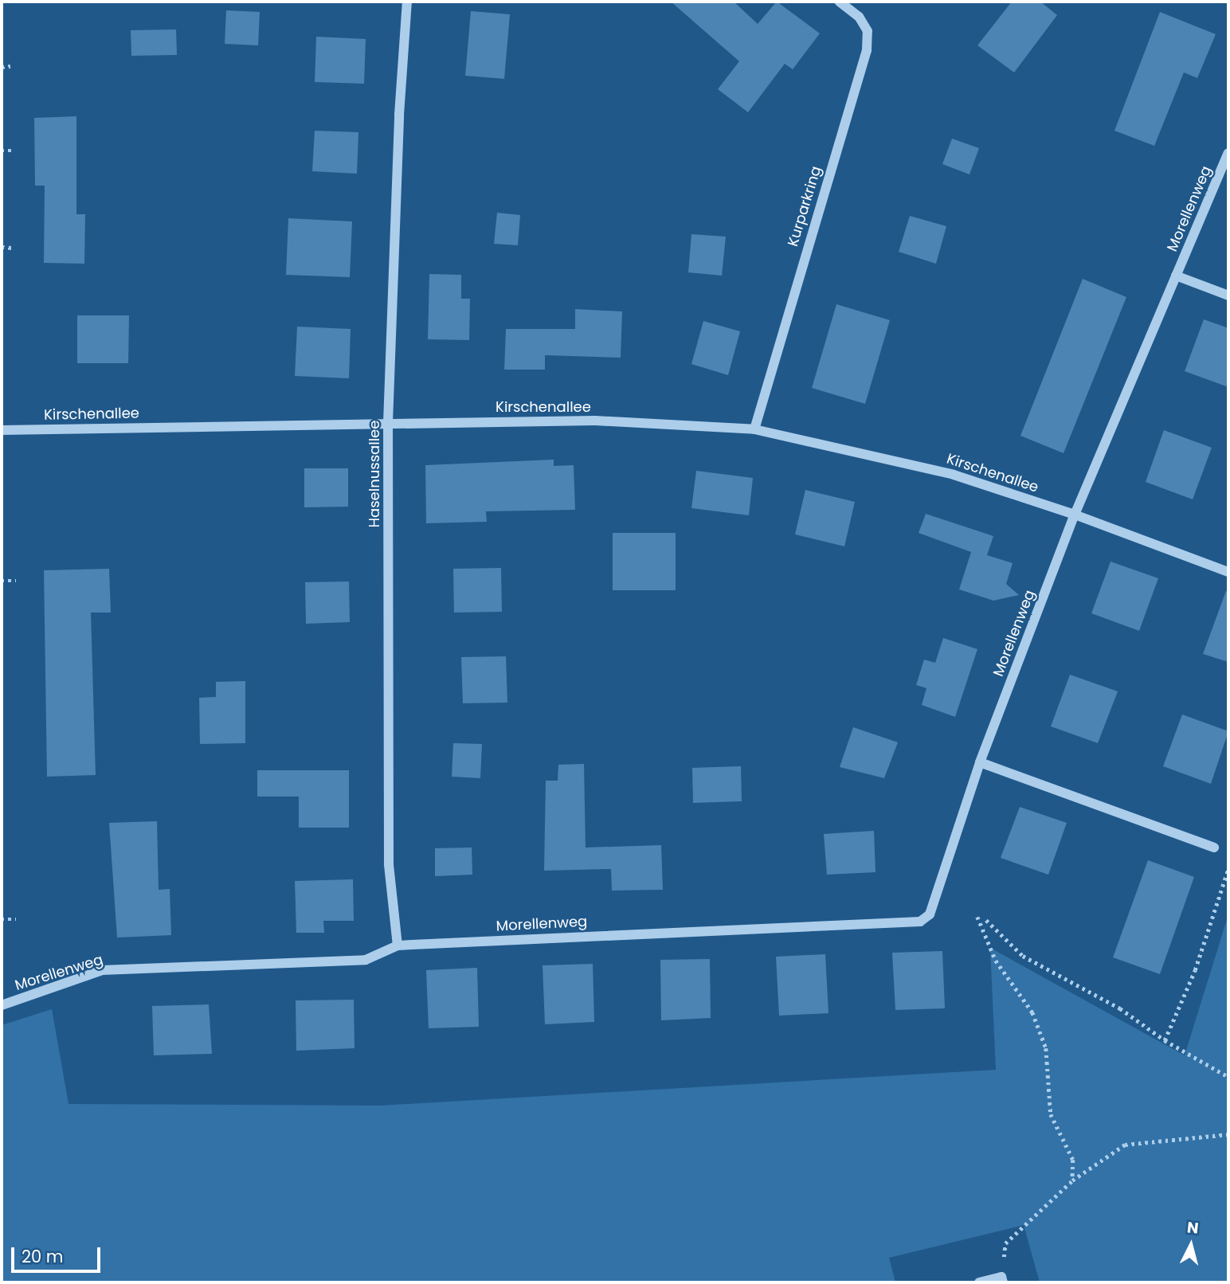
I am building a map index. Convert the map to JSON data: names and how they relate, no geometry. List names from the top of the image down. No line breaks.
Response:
{"streets":{"street":["Kurparkring","Morellenweg","Kirschenallee","Haselnussallee"]},"crossings":[["Kurparkring","Kirschenallee"],["Morellenweg","Kirschenallee"],["Morellenweg","Haselnussallee"],["Kirschenallee","Haselnussallee"]],"scale_bar":"20 m","north":"top"}
